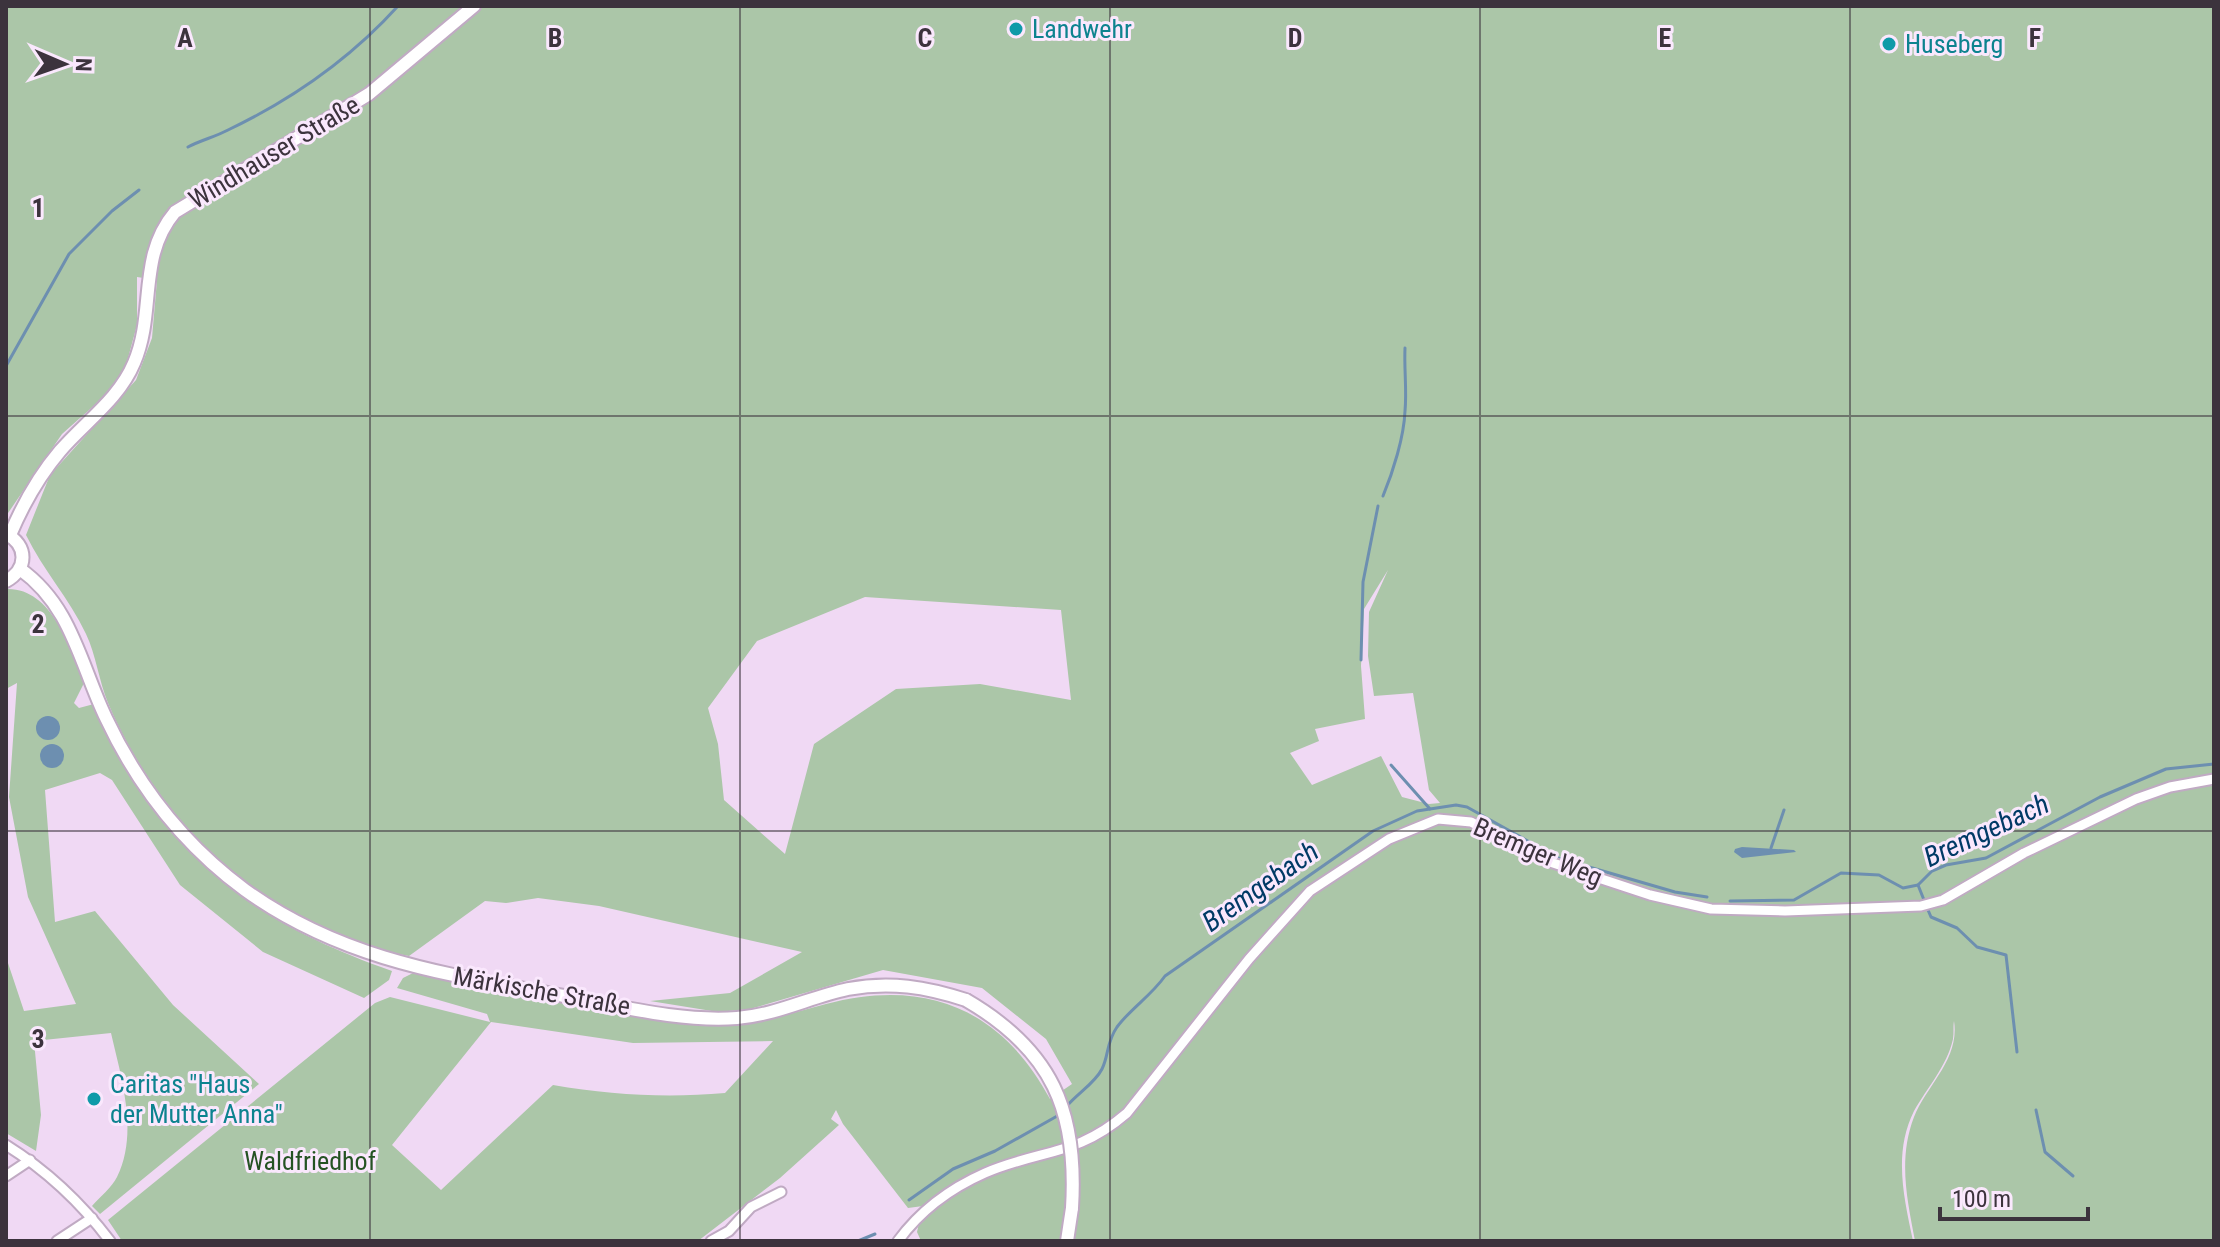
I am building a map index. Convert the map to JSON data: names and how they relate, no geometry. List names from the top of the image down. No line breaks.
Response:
{"streets":{"main road":["Windhauser Straße","Märkische Straße"],"street":["Bremger Weg"]},"crossings":[["Windhauser Straße","Märkische Straße"]],"water":["Bremgebach"],"parks":["Waldfriedhof"],"places":["Landwehr","Huseberg","Caritas \"Haus der Mutter Anna\""],"scale_bar":"100 m","north":"right","grid":{"columns":["A","B","C","D","E","F"],"rows":["1","2","3"]}}
